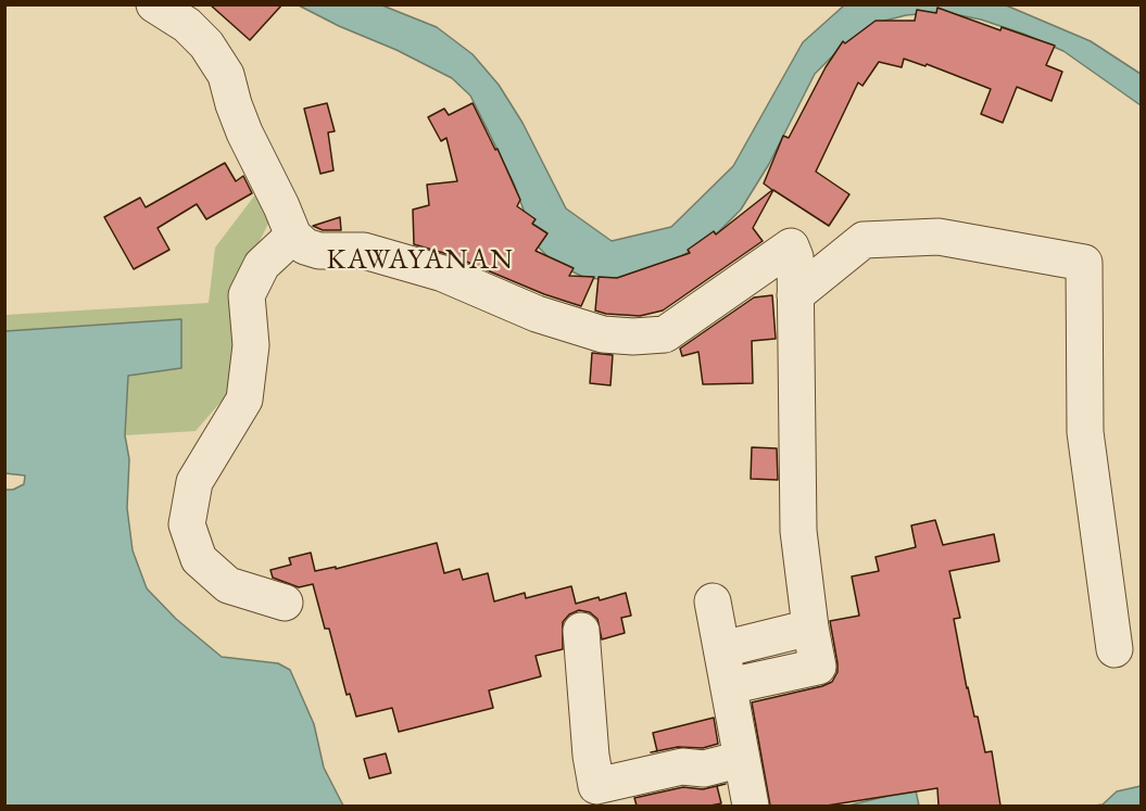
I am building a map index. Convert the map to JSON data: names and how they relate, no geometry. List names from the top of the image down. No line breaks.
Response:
{"districts":["KAWAYANAN"]}
